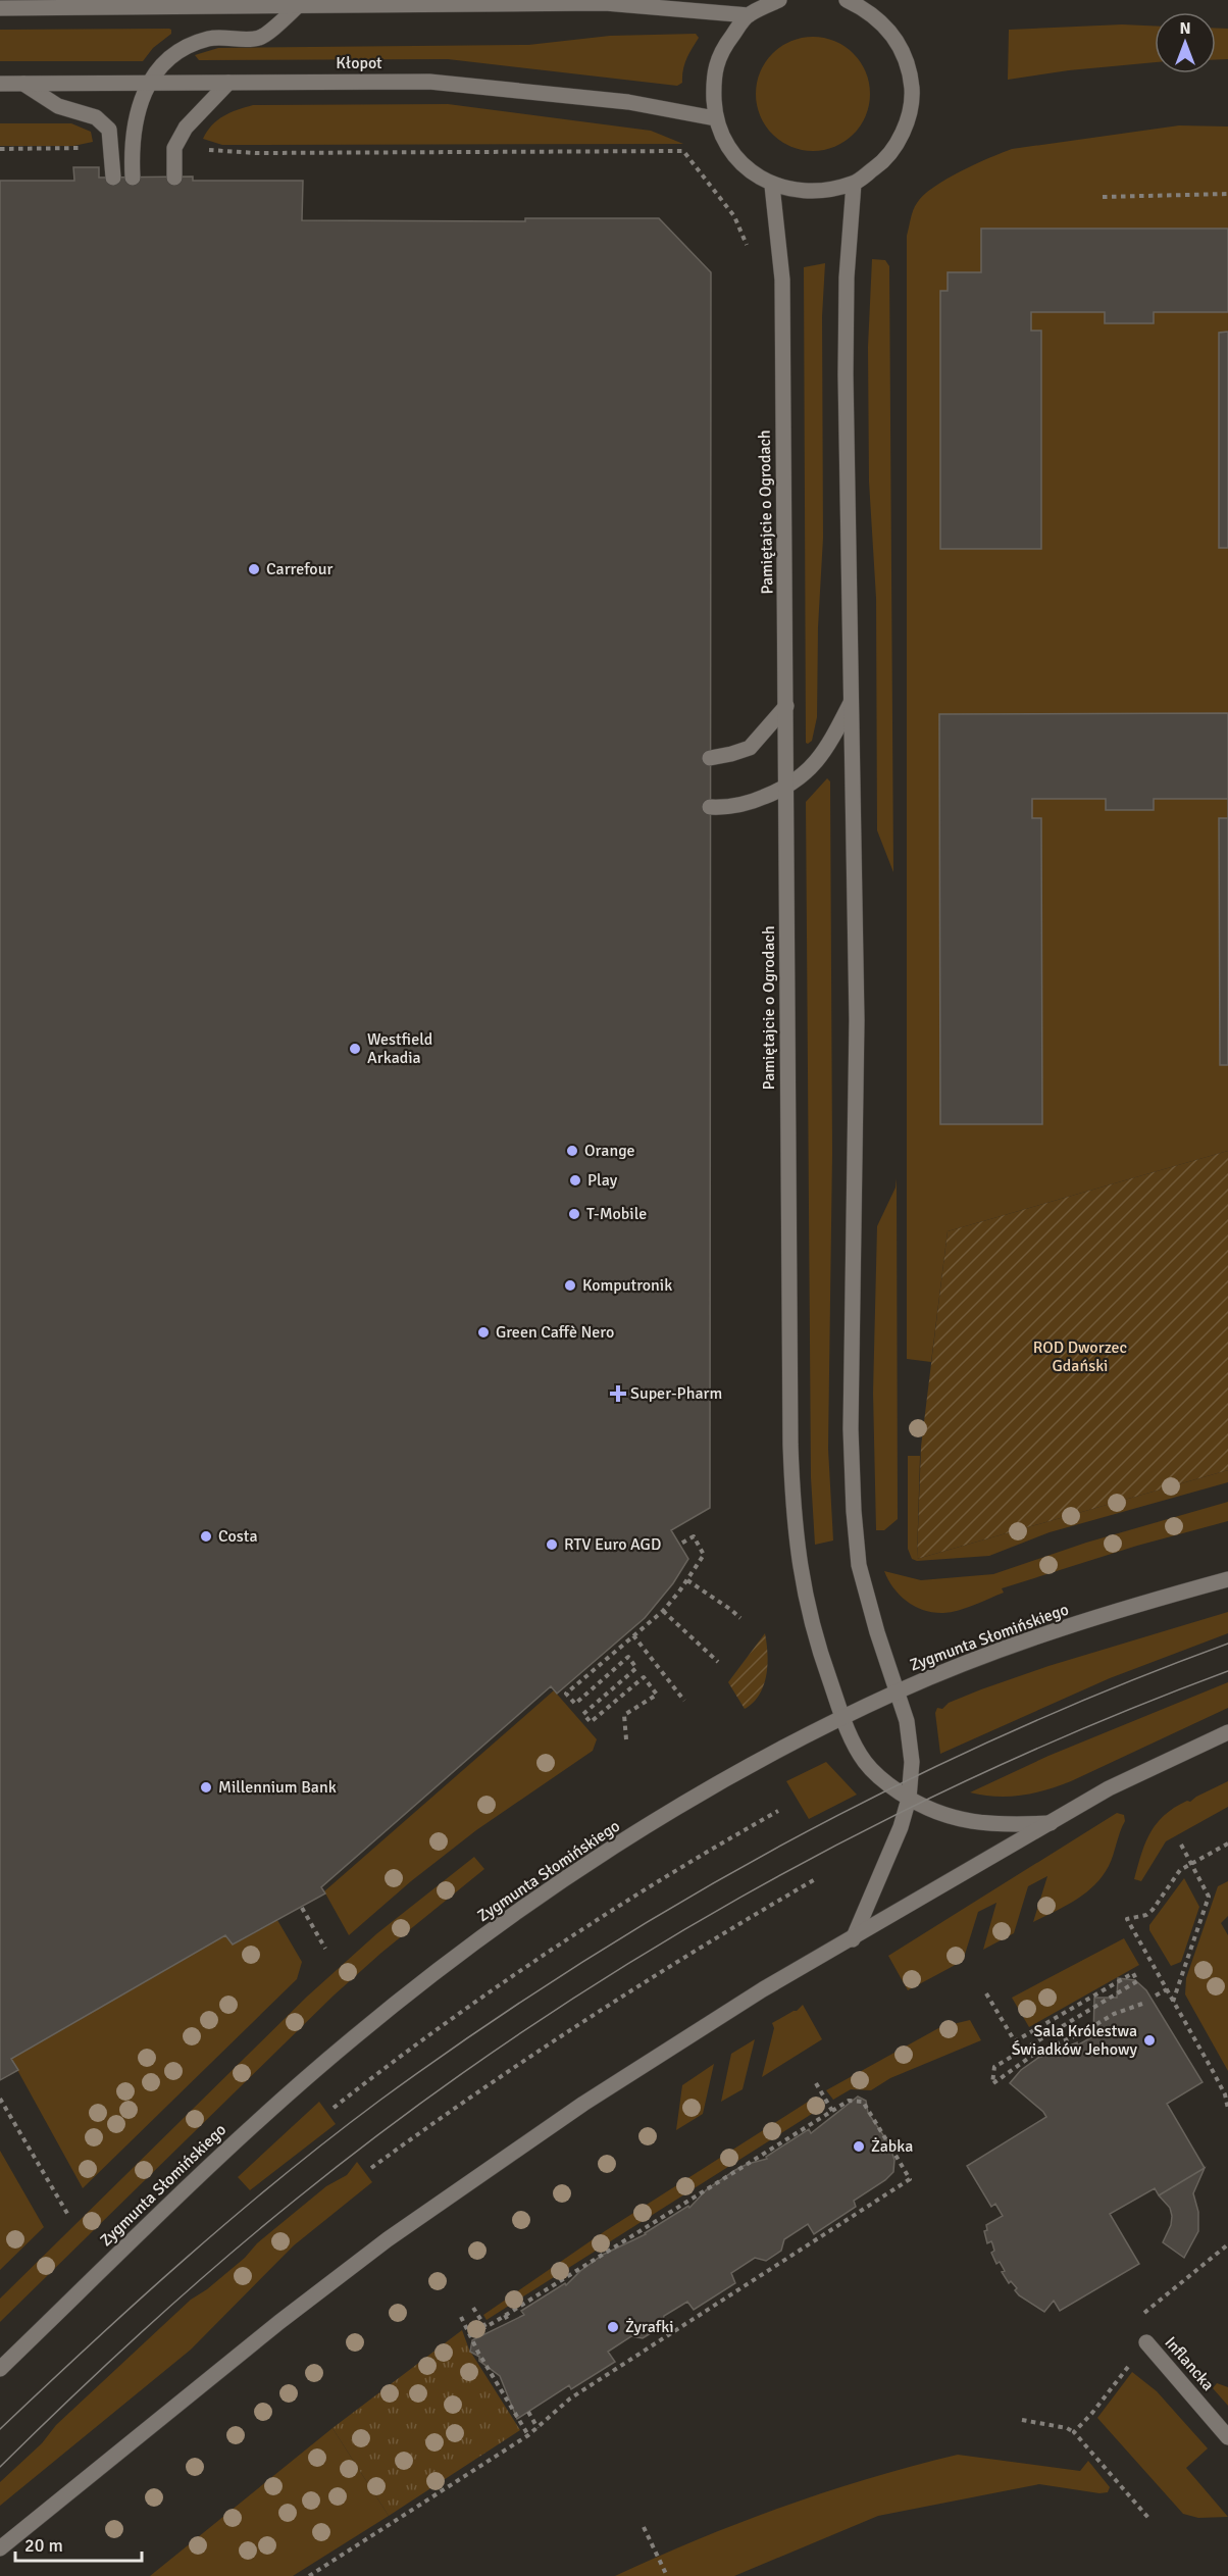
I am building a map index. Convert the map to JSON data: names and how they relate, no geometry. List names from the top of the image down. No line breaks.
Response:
{"streets":{"street":["Kłopot","Pamiętajcie o Ogrodach","Zygmunta Słomińskiego","Inflancka"]},"crossings":[["Pamiętajcie o Ogrodach","Zygmunta Słomińskiego"]],"parks":["ROD Dworzec Gdański"],"places":{"other":["Carrefour","Westfield Arkadia","Orange","Play","T-Mobile","Komputronik","Green Caffè Nero","Costa","RTV Euro AGD","Millennium Bank","Sala Królestwa Świadków Jehowy","Żabka","Żyrafki"],"health":["Super-Pharm"]},"scale_bar":"20 m","north":"top"}
